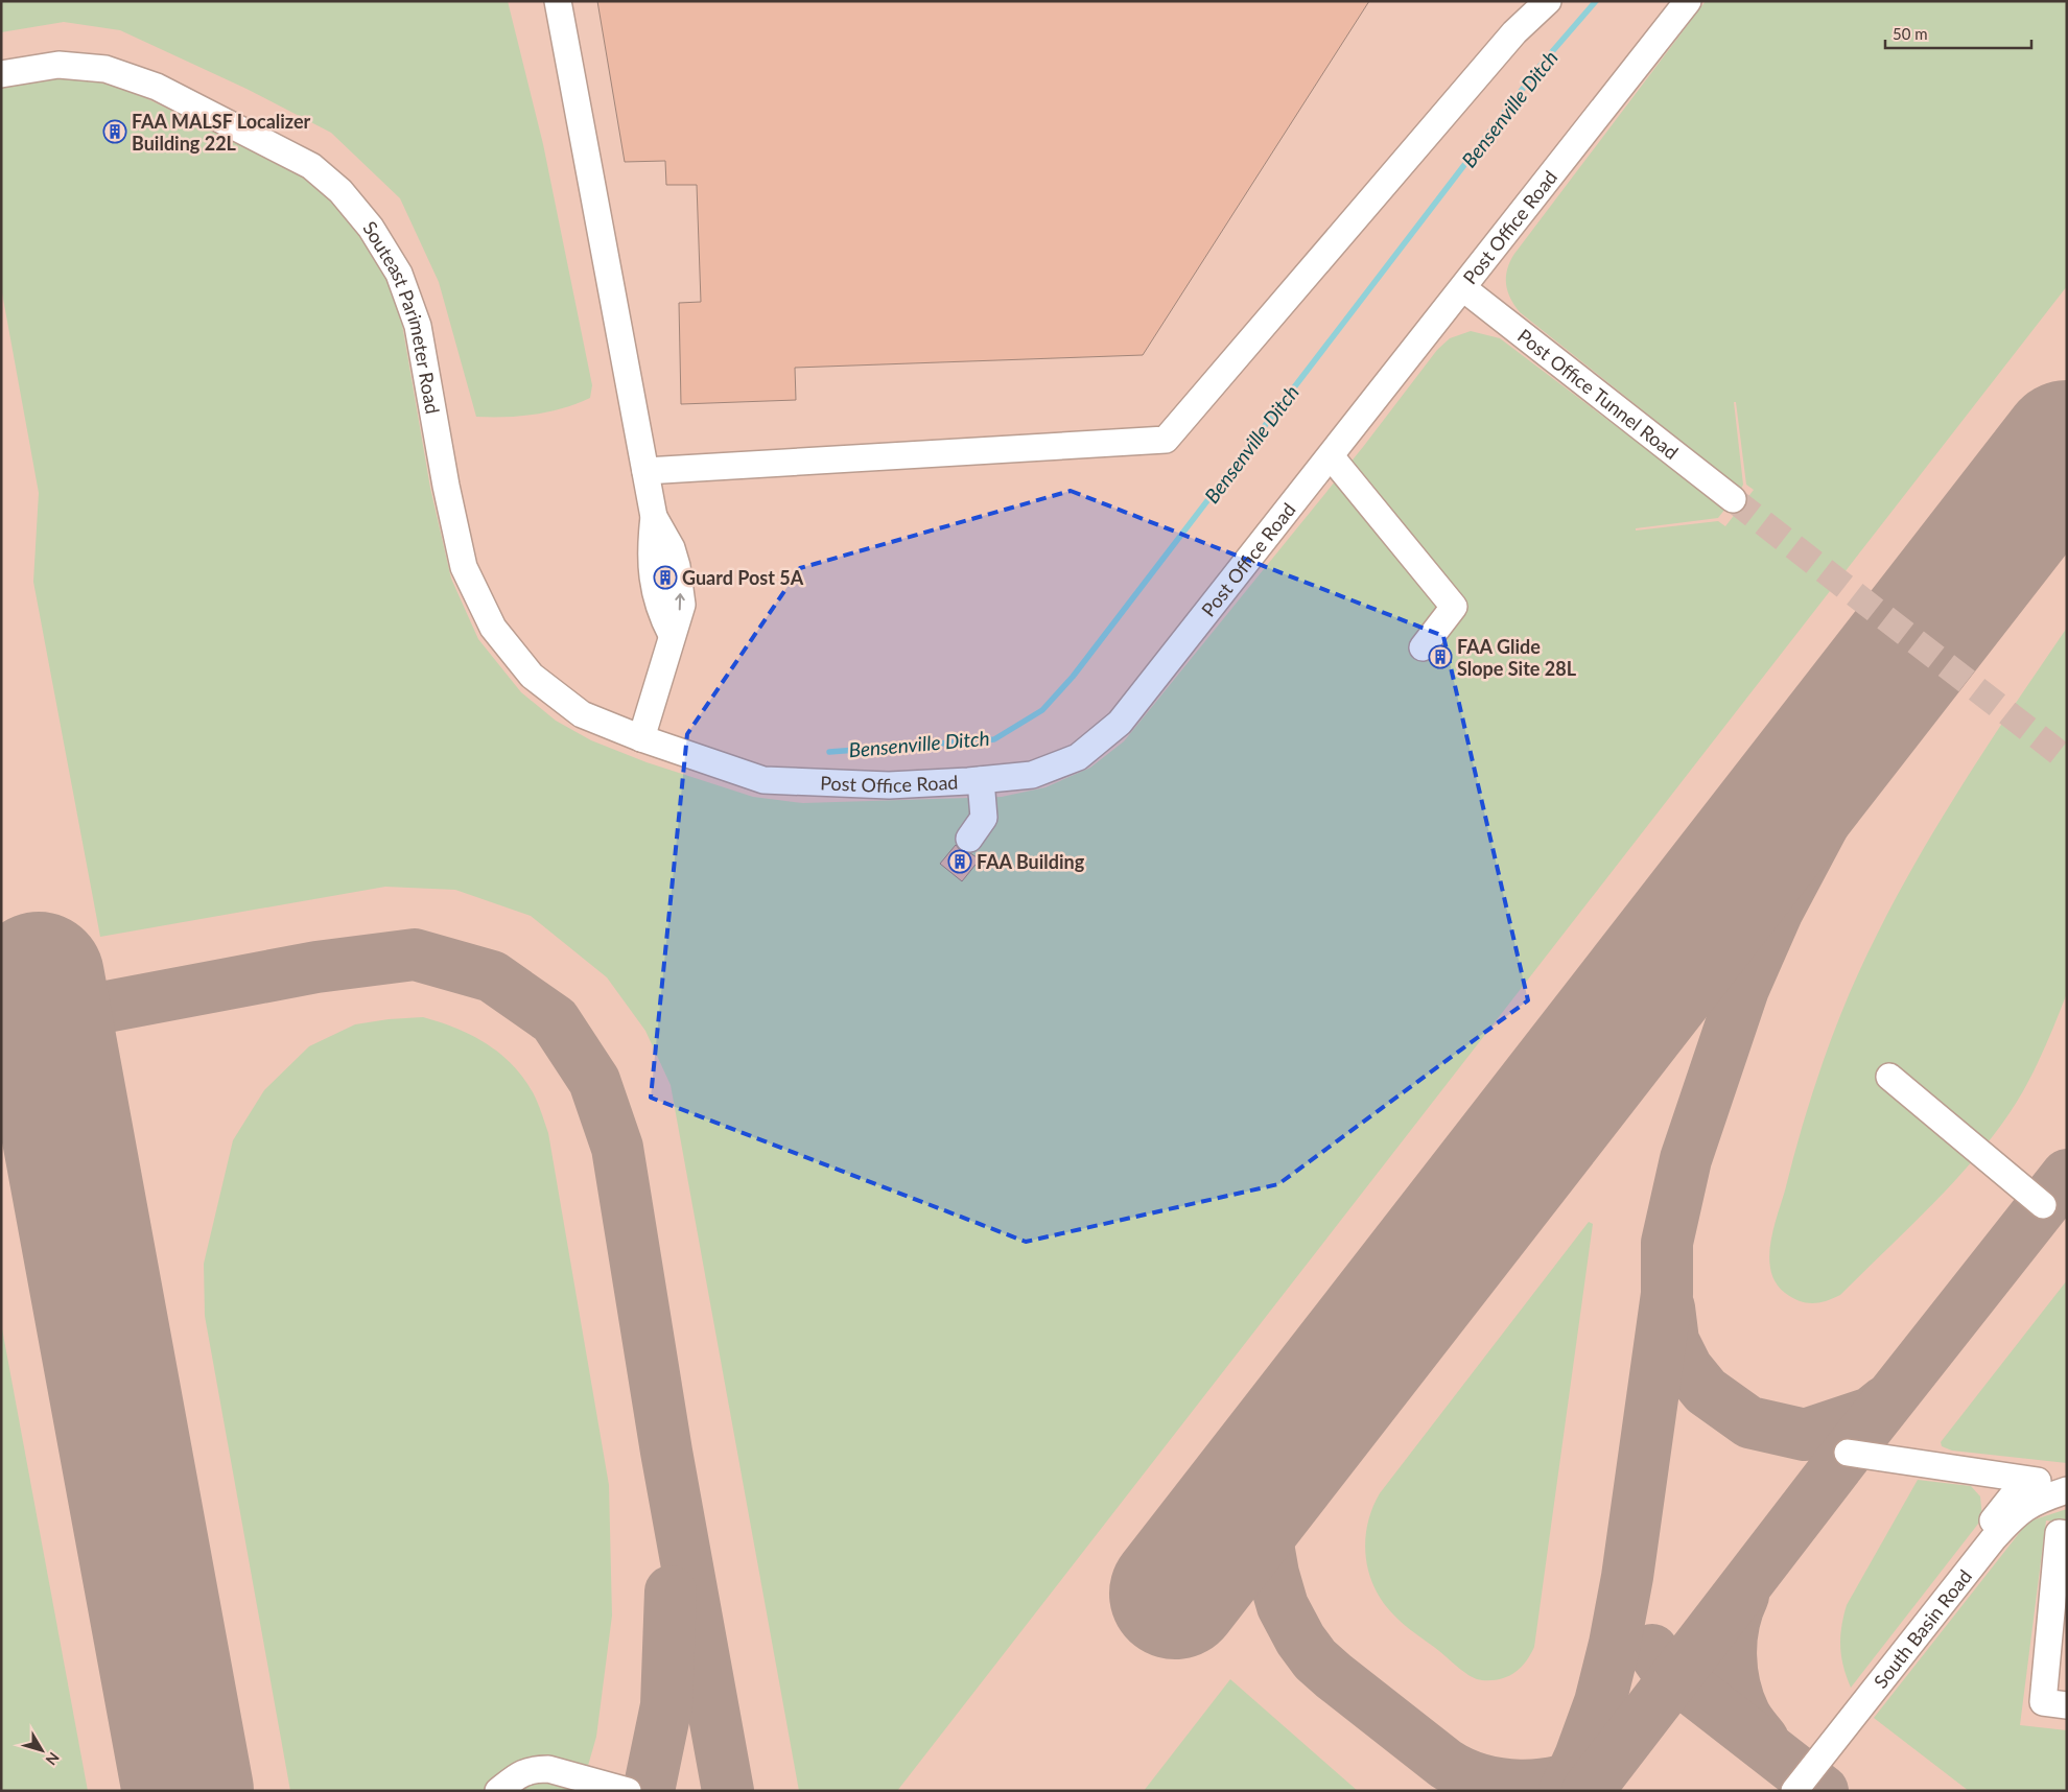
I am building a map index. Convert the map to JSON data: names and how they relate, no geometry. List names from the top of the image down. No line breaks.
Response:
{"streets":{"lane":["Post Office Road","Souteast Parimeter Road","Post Office Tunnel Road","South Basin Road"]},"crossings":[["Post Office Road","Souteast Parimeter Road"],["Post Office Road","Post Office Tunnel Road"]],"water":["Bensenville Ditch"],"places":{"building":["FAA MALSF Localizer Building 22L","Guard Post 5A","FAA Glide Slope Site 28L","FAA Building"]},"scale_bar":"50 m","north":"bottom right"}
